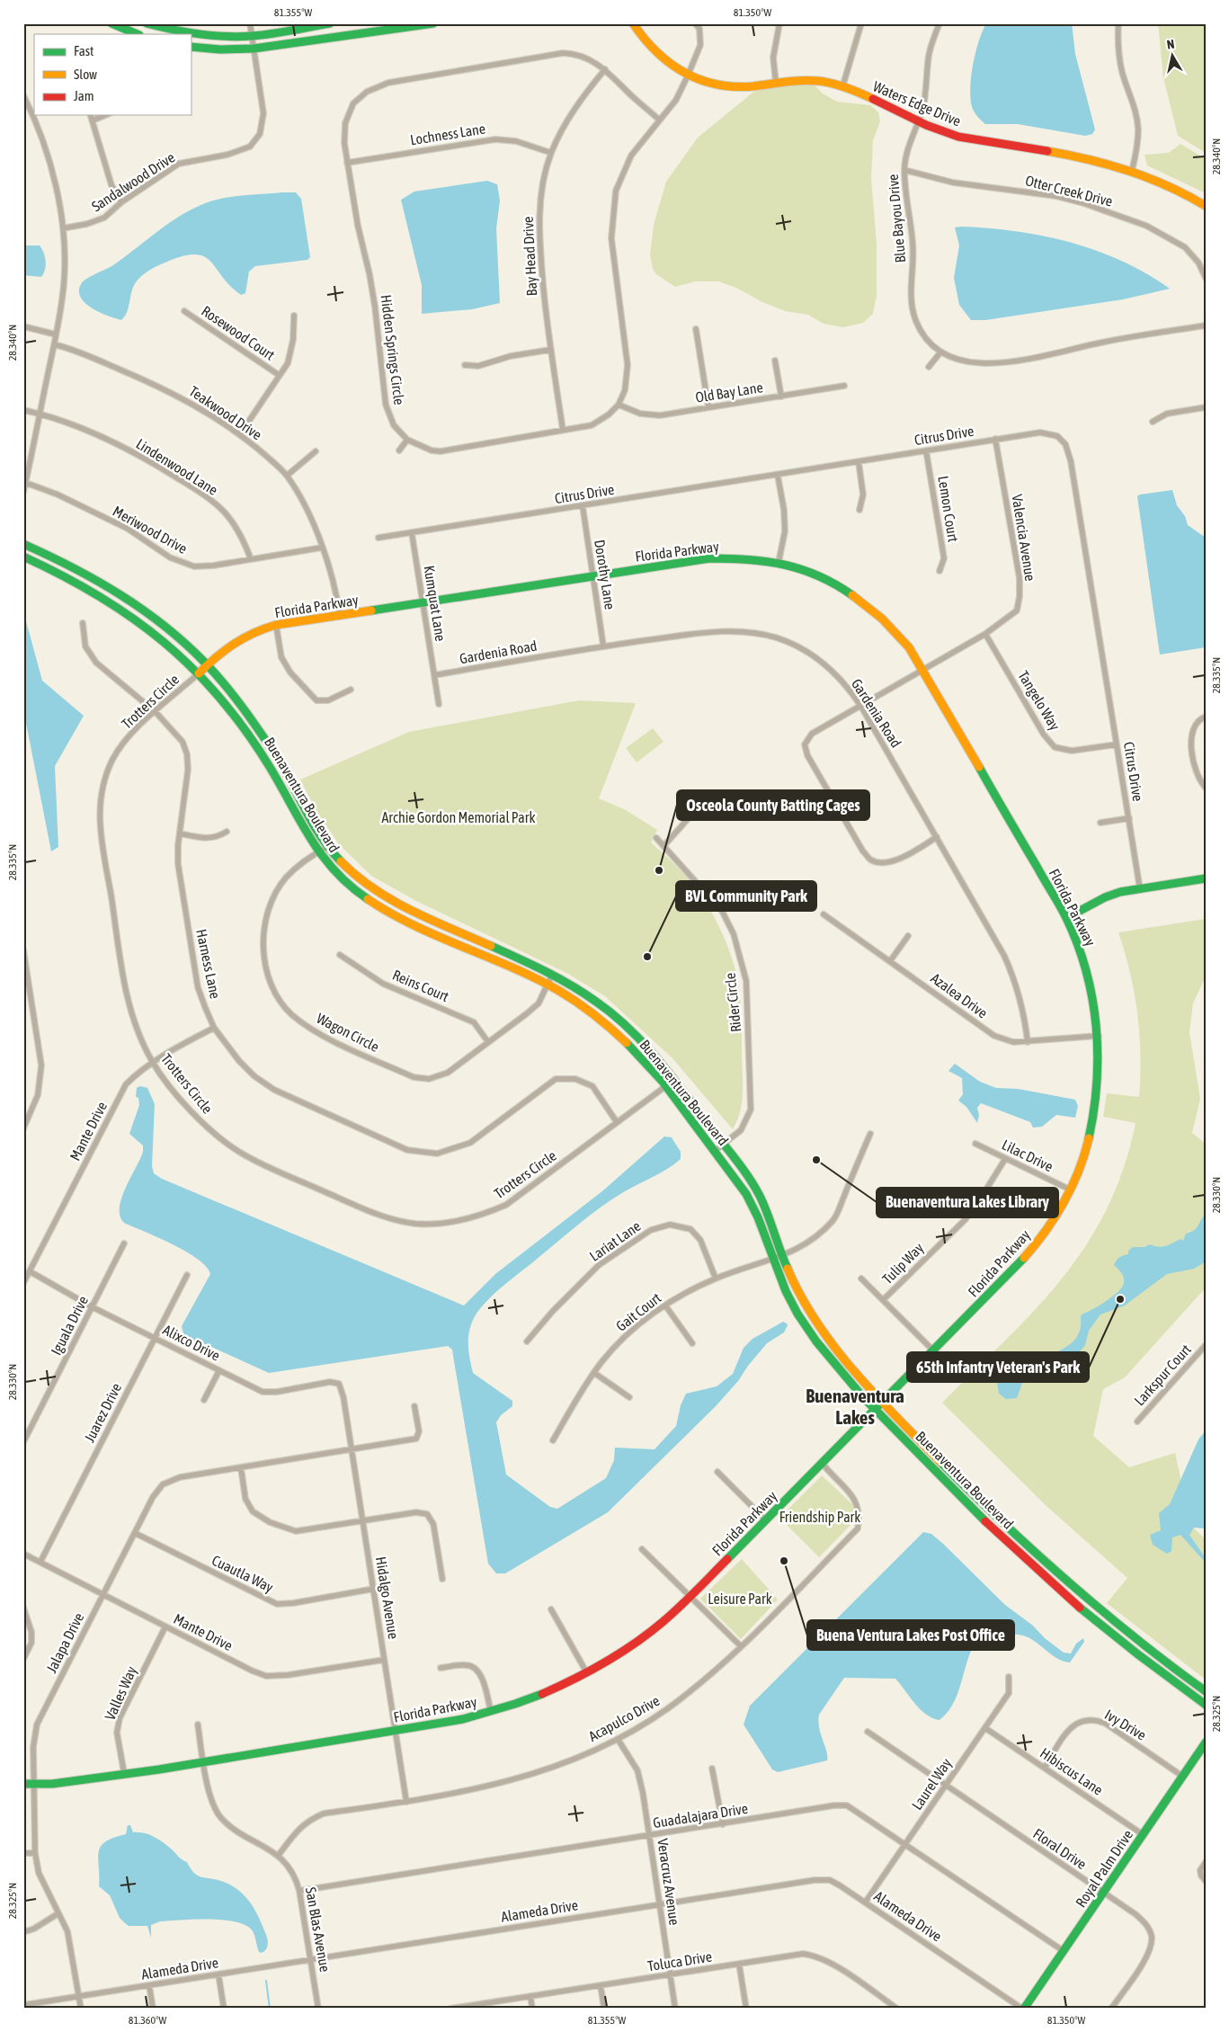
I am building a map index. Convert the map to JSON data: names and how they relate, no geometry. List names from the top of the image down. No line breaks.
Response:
{"streets":{"main road":["Waters Edge Drive","Florida Parkway","Buenaventura Boulevard","Royal Palm Drive"],"street":["Lochness Lane","Sandalwood Drive","Otter Creek Drive","Blue Bayou Drive","Bay Head Drive","Rosewood Court","Hidden Springs Circle","Old Bay Lane","Teakwood Drive","Citrus Drive","Lindenwood Lane","Lemon Court","Meriwood Drive","Valencia Avenue","Dorothy Lane","Kumquat Lane","Gardenia Road","Tangelo Way","Trotters Circle","Harness Lane","Reins Court","Azalea Drive","Rider Circle","Wagon Circle","Mante Drive","Lilac Drive","Lariat Lane","Tulip Way","Gait Court","Iguala Drive","Alixco Drive","Larkspur Court","Juarez Drive","Cuautla Way","Hidalgo Avenue","Jalapa Drive","Valles Way","Acapulco Drive","Ivy Drive","Hibiscus Lane","Laurel Way","Guadalajara Drive","Floral Drive","Veracruz Avenue","Alameda Drive","San Blas Avenue","Toluca Drive"]},"crossings":[["Waters Edge Drive","Blue Bayou Drive"],["Lochness Lane","Bay Head Drive"],["Lochness Lane","Hidden Springs Circle"],["Otter Creek Drive","Blue Bayou Drive"],["Bay Head Drive","Hidden Springs Circle"],["Hidden Springs Circle","Old Bay Lane"],["Teakwood Drive","Meriwood Drive"],["Teakwood Drive","Florida Parkway"],["Citrus Drive","Lemon Court"],["Citrus Drive","Valencia Avenue"],["Citrus Drive","Dorothy Lane"],["Citrus Drive","Kumquat Lane"],["Citrus Drive","Tangelo Way"],["Lindenwood Lane","Meriwood Drive"],["Valencia Avenue","Florida Parkway"],["Valencia Avenue","Gardenia Road"],["Valencia Avenue","Tangelo Way"],["Florida Parkway","Dorothy Lane"],["Florida Parkway","Kumquat Lane"],["Florida Parkway","Trotters Circle"],["Florida Parkway","Buenaventura Boulevard"],["Florida Parkway","Azalea Drive"],["Florida Parkway","Lilac Drive"],["Florida Parkway","Hidalgo Avenue"],["Florida Parkway","Jalapa Drive"],["Florida Parkway","Valles Way"],["Florida Parkway","Acapulco Drive"],["Florida Parkway","San Blas Avenue"],["Dorothy Lane","Gardenia Road"],["Kumquat Lane","Gardenia Road"],["Gardenia Road","Azalea Drive"],["Trotters Circle","Buenaventura Boulevard"],["Trotters Circle","Harness Lane"],["Trotters Circle","Mante Drive"],["Buenaventura Boulevard","Rider Circle"],["Buenaventura Boulevard","Wagon Circle"],["Buenaventura Boulevard","Gait Court"],["Harness Lane","Mante Drive"],["Reins Court","Wagon Circle"],["Mante Drive","Alixco Drive"],["Mante Drive","Juarez Drive"],["Mante Drive","Hidalgo Avenue"],["Mante Drive","Jalapa Drive"],["Mante Drive","Valles Way"],["Lilac Drive","Tulip Way"],["Lariat Lane","Gait Court"],["Iguala Drive","Alixco Drive"],["Alixco Drive","Juarez Drive"],["Alixco Drive","Hidalgo Avenue"],["Cuautla Way","Hidalgo Avenue"],["Cuautla Way","Jalapa Drive"],["Hidalgo Avenue","Jalapa Drive"],["Hidalgo Avenue","Acapulco Drive"],["Jalapa Drive","Alameda Drive"],["Acapulco Drive","Veracruz Avenue"],["Acapulco Drive","San Blas Avenue"],["Ivy Drive","Hibiscus Lane"],["Ivy Drive","Royal Palm Drive"],["Hibiscus Lane","Laurel Way"],["Hibiscus Lane","Royal Palm Drive"],["Laurel Way","Guadalajara Drive"],["Laurel Way","Floral Drive"],["Laurel Way","Alameda Drive"],["Guadalajara Drive","Royal Palm Drive"],["Guadalajara Drive","Veracruz Avenue"],["Guadalajara Drive","San Blas Avenue"],["Floral Drive","Royal Palm Drive"],["Royal Palm Drive","Alameda Drive"],["Veracruz Avenue","Alameda Drive"],["Veracruz Avenue","Toluca Drive"],["Alameda Drive","San Blas Avenue"]],"districts":["Buenaventura Lakes"],"parks":["Archie Gordon Memorial Park","Friendship Park","Leisure Park"],"places":["Osceola County Batting Cages","BVL Community Park","Buenaventura Lakes Library","65th Infantry Veteran's Park","Buena Ventura Lakes Post Office"],"legend":["Fast","Slow","Jam"],"north":"top","coordinates":["81.355°W","81.350°W","28.340°N","28.335°N","28.330°N","28.325°N","81.360°W"]}
